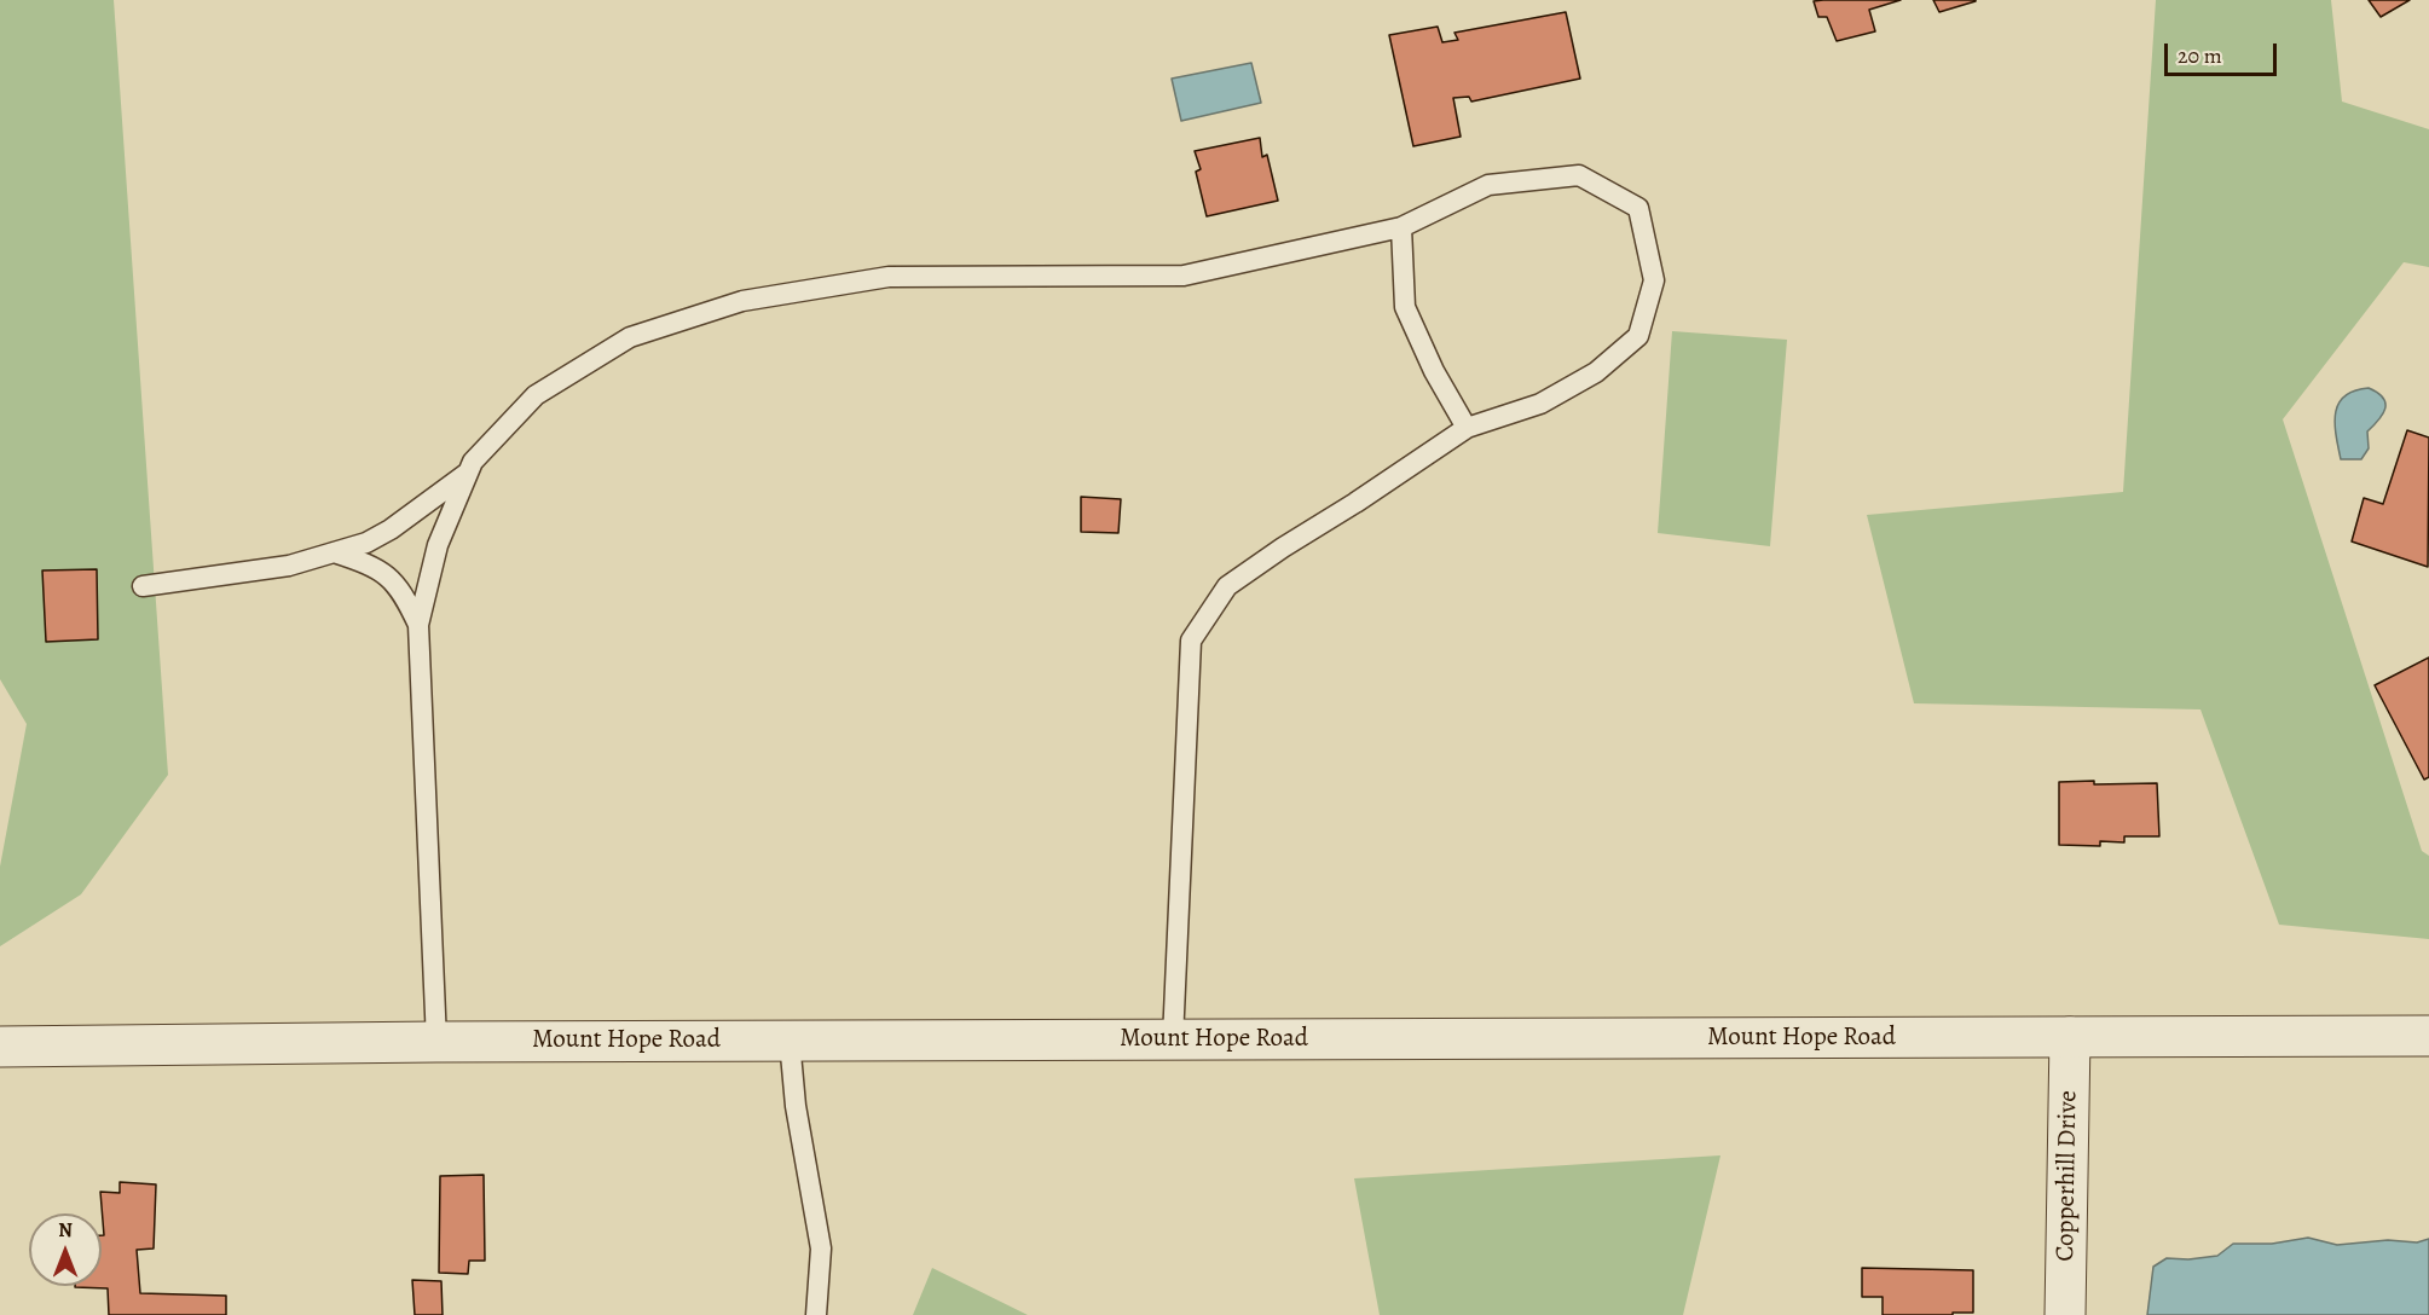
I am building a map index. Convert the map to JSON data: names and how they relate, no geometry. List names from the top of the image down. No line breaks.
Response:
{"streets":{"street":["Mount Hope Road","Copperhill Drive"]},"crossings":[["Mount Hope Road","Copperhill Drive"]],"scale_bar":"20 m","north":"top"}
